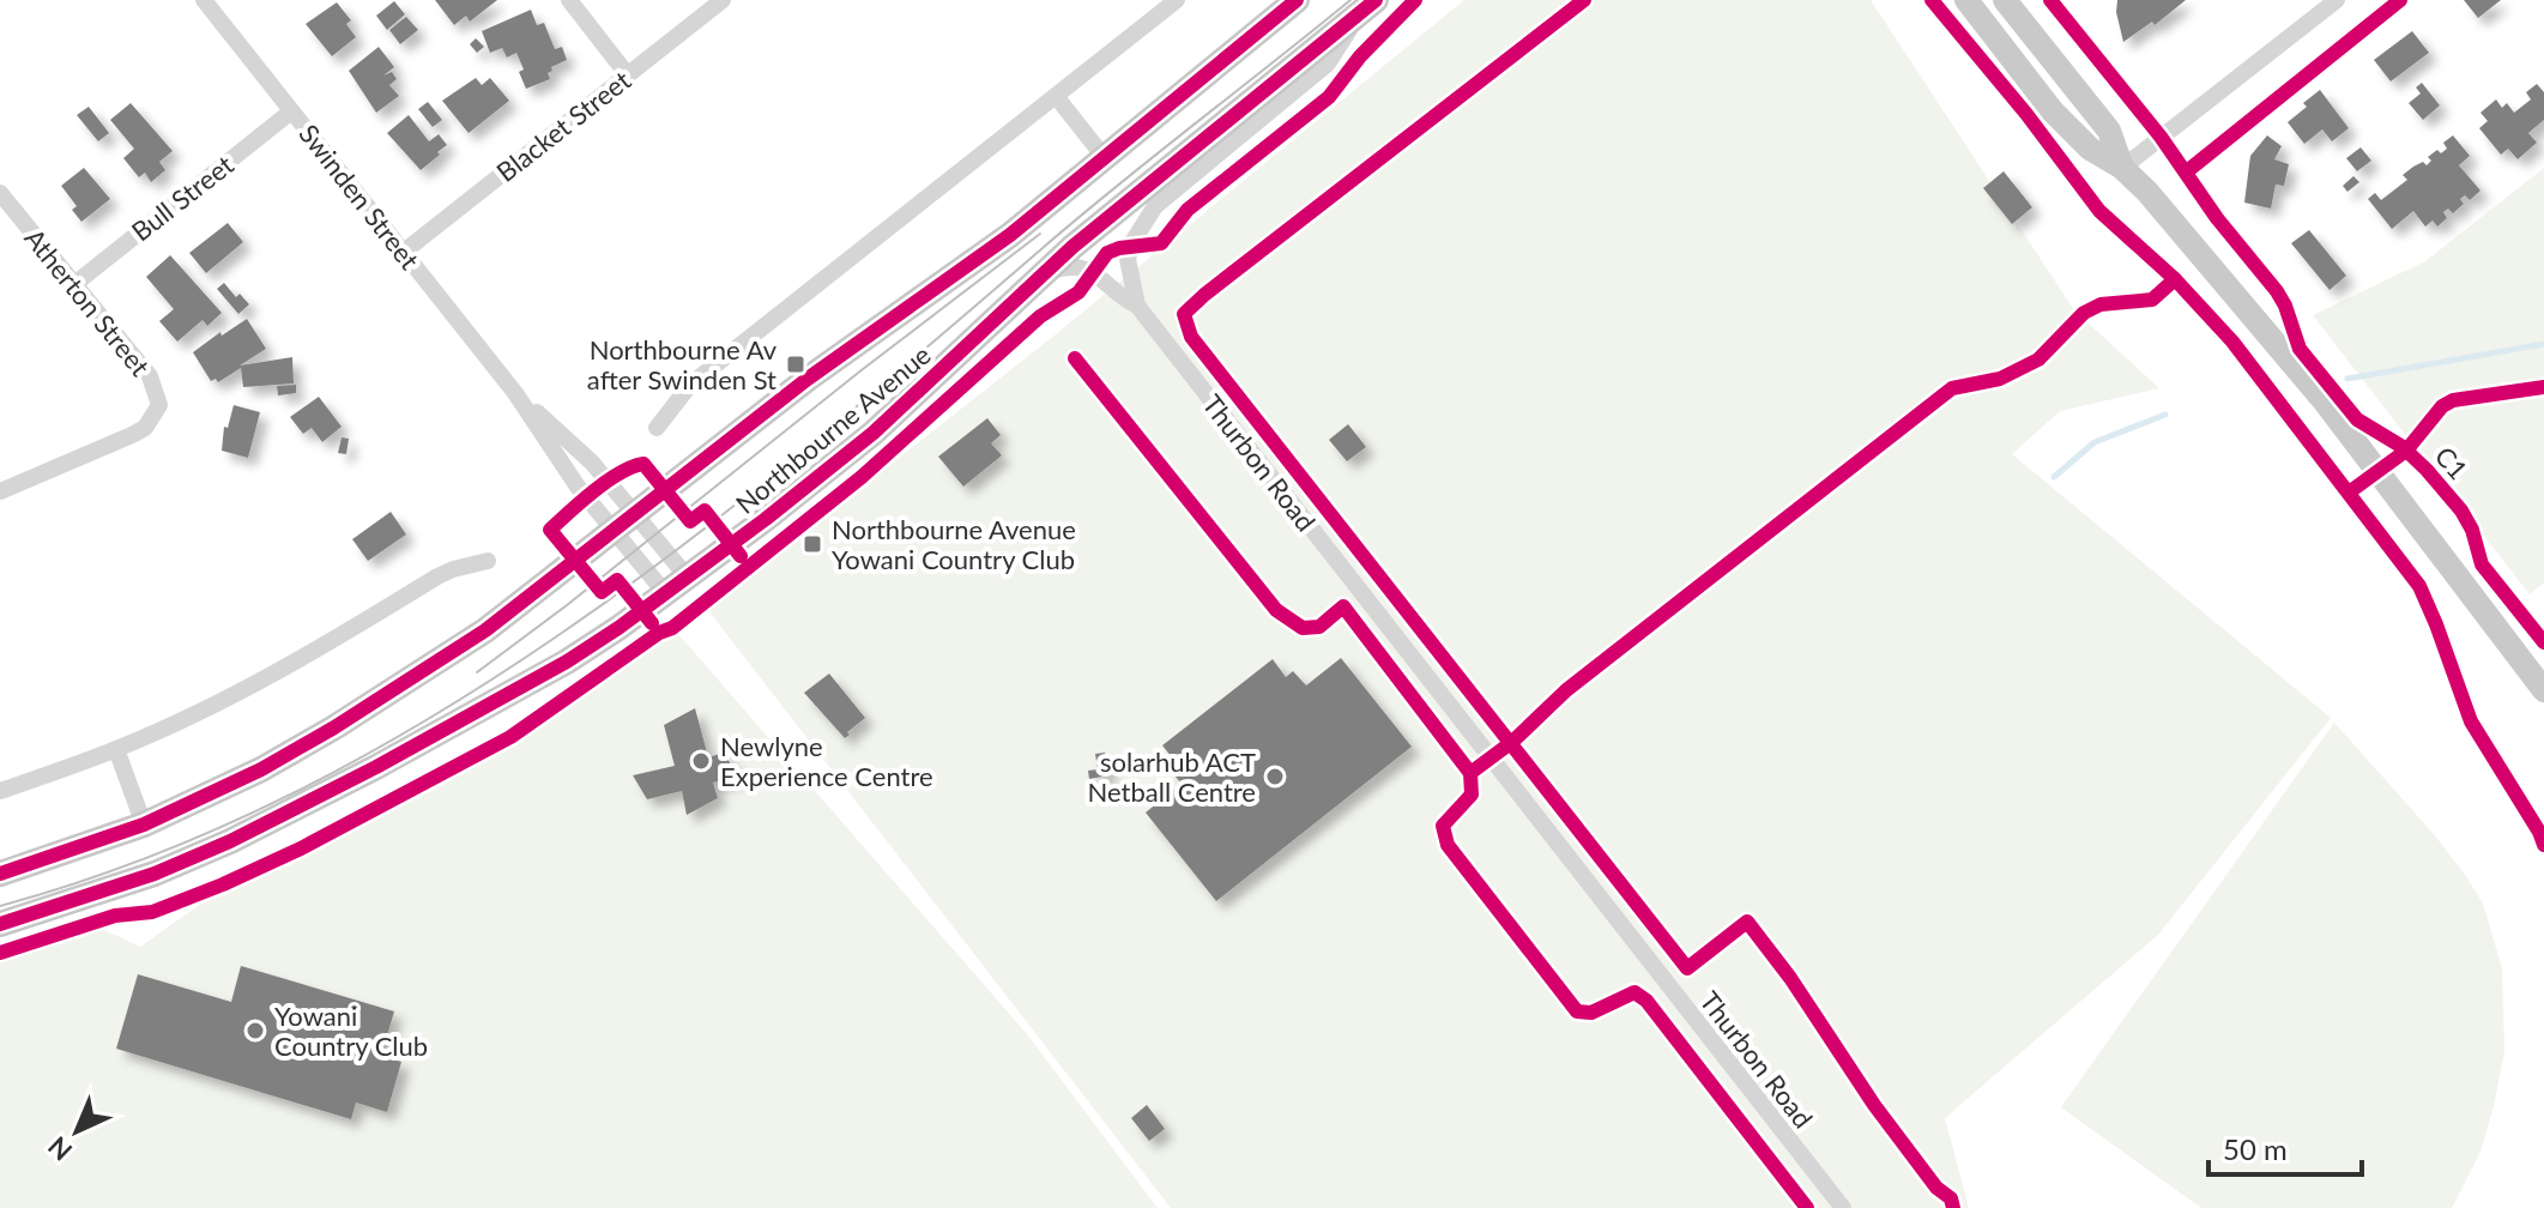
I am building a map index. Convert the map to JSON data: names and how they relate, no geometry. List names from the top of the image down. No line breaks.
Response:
{"streets":{"highway":["Northbourne Avenue"],"street":["Blacket Street","Swinden Street","Bull Street","Atherton Street","Thurbon Road"],"cycle path":["C1"]},"crossings":[["Blacket Street","Swinden Street"],["Swinden Street","Bull Street"],["Swinden Street","Northbourne Avenue"],["Bull Street","Atherton Street"],["Northbourne Avenue","Thurbon Road"]],"places":{"transit":["Northbourne Av after Swinden St","Northbourne Avenue Yowani Country Club"],"other":["Newlyne Experience Centre","solarhub ACT Netball Centre","Yowani Country Club"]},"scale_bar":"50 m","north":"bottom left"}
